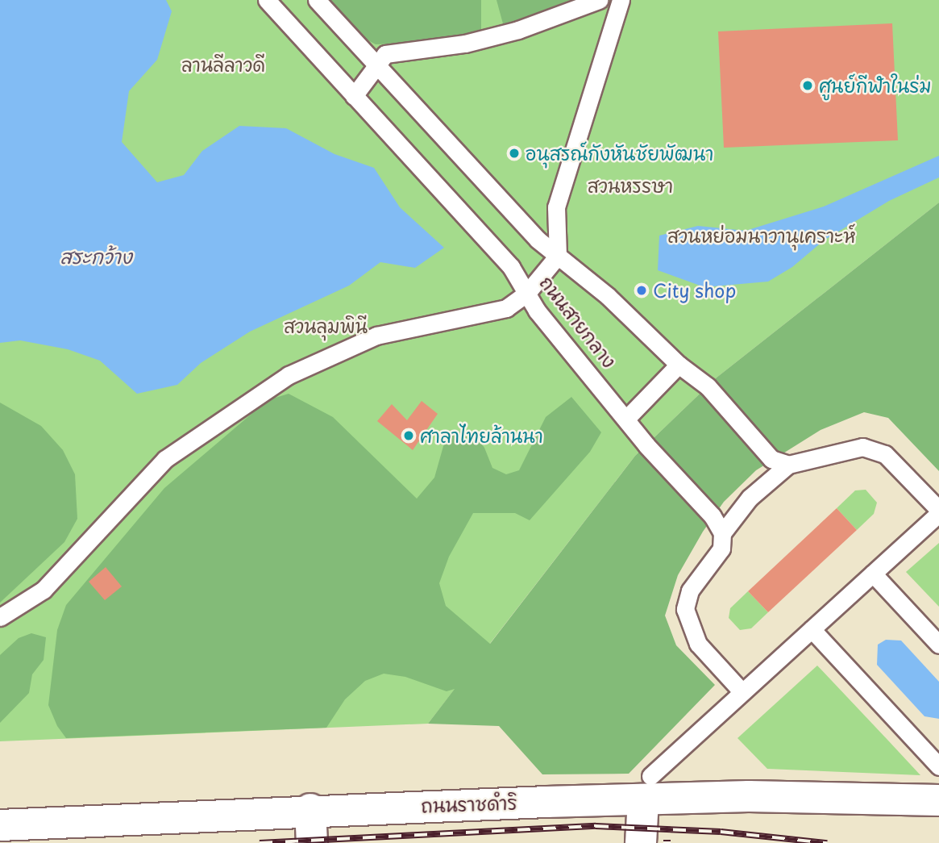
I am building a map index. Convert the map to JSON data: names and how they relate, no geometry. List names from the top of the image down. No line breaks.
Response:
{"streets":{"main road":["ถนนราชดำริ"],"street":["ถนนสายกลาง"]},"water":["สระกว้าง"],"parks":["ลานลีลาวดี","สวนหรรษา","สวนหย่อมนาวานุเคราะห์","สวนลุมพินี"],"places":["ศูนย์กีฬาในร่ม","อนุสรณ์กังหันชัยพัฒนา","City shop","ศาลาไทยล้านนา"]}
